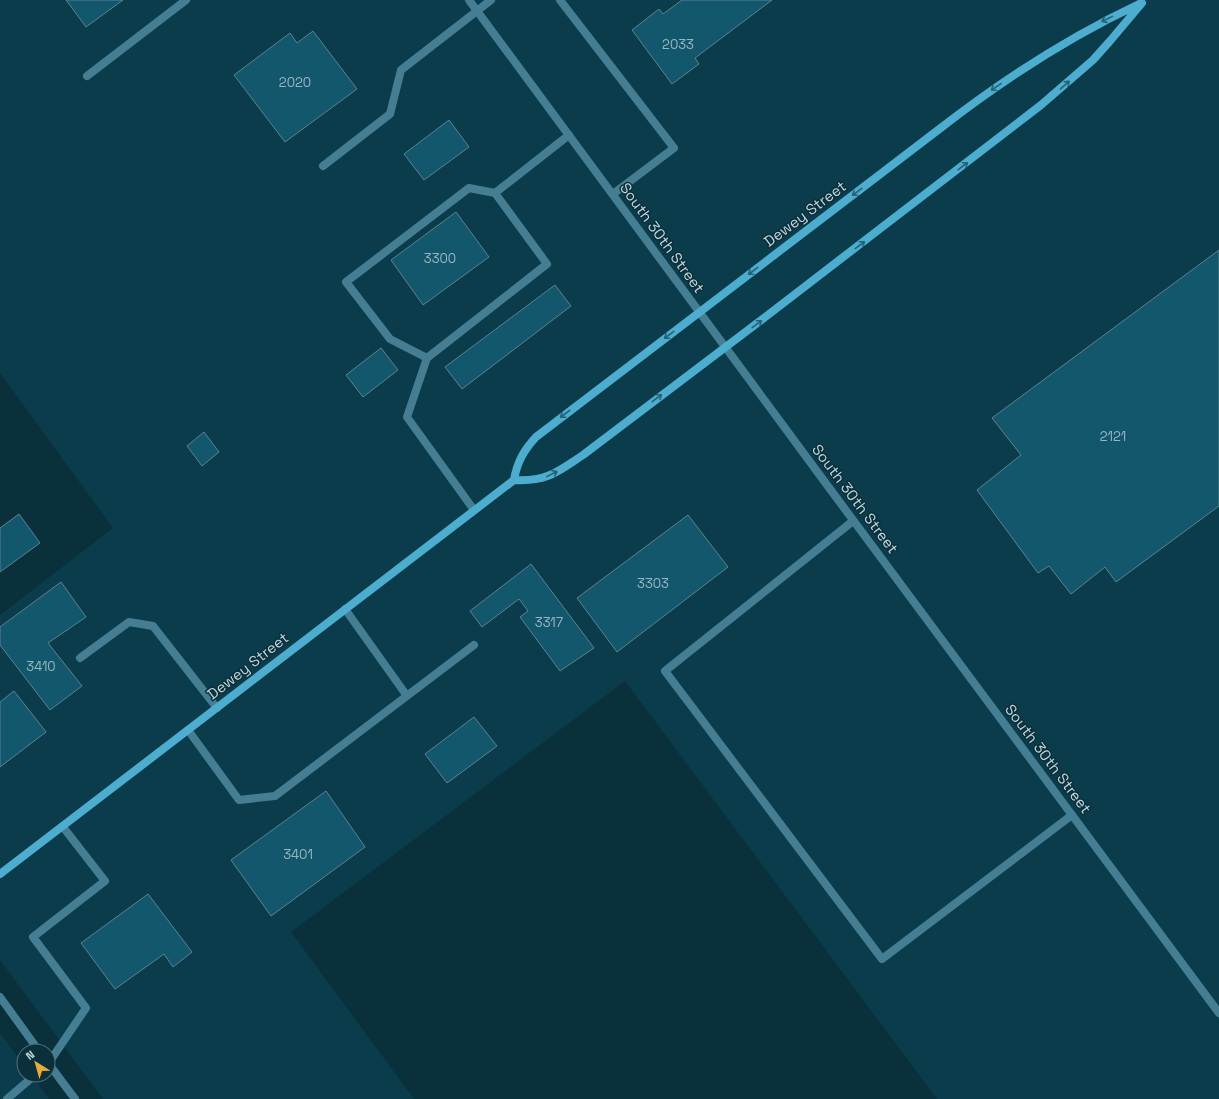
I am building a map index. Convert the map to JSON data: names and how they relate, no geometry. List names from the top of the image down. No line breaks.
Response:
{"streets":{"street":["Dewey Street","South 30th Street"]},"crossings":[["Dewey Street","South 30th Street"]],"house_numbers":["2033","2020","3300","2121","3303","3317","3410","3401"],"north":"top left"}
